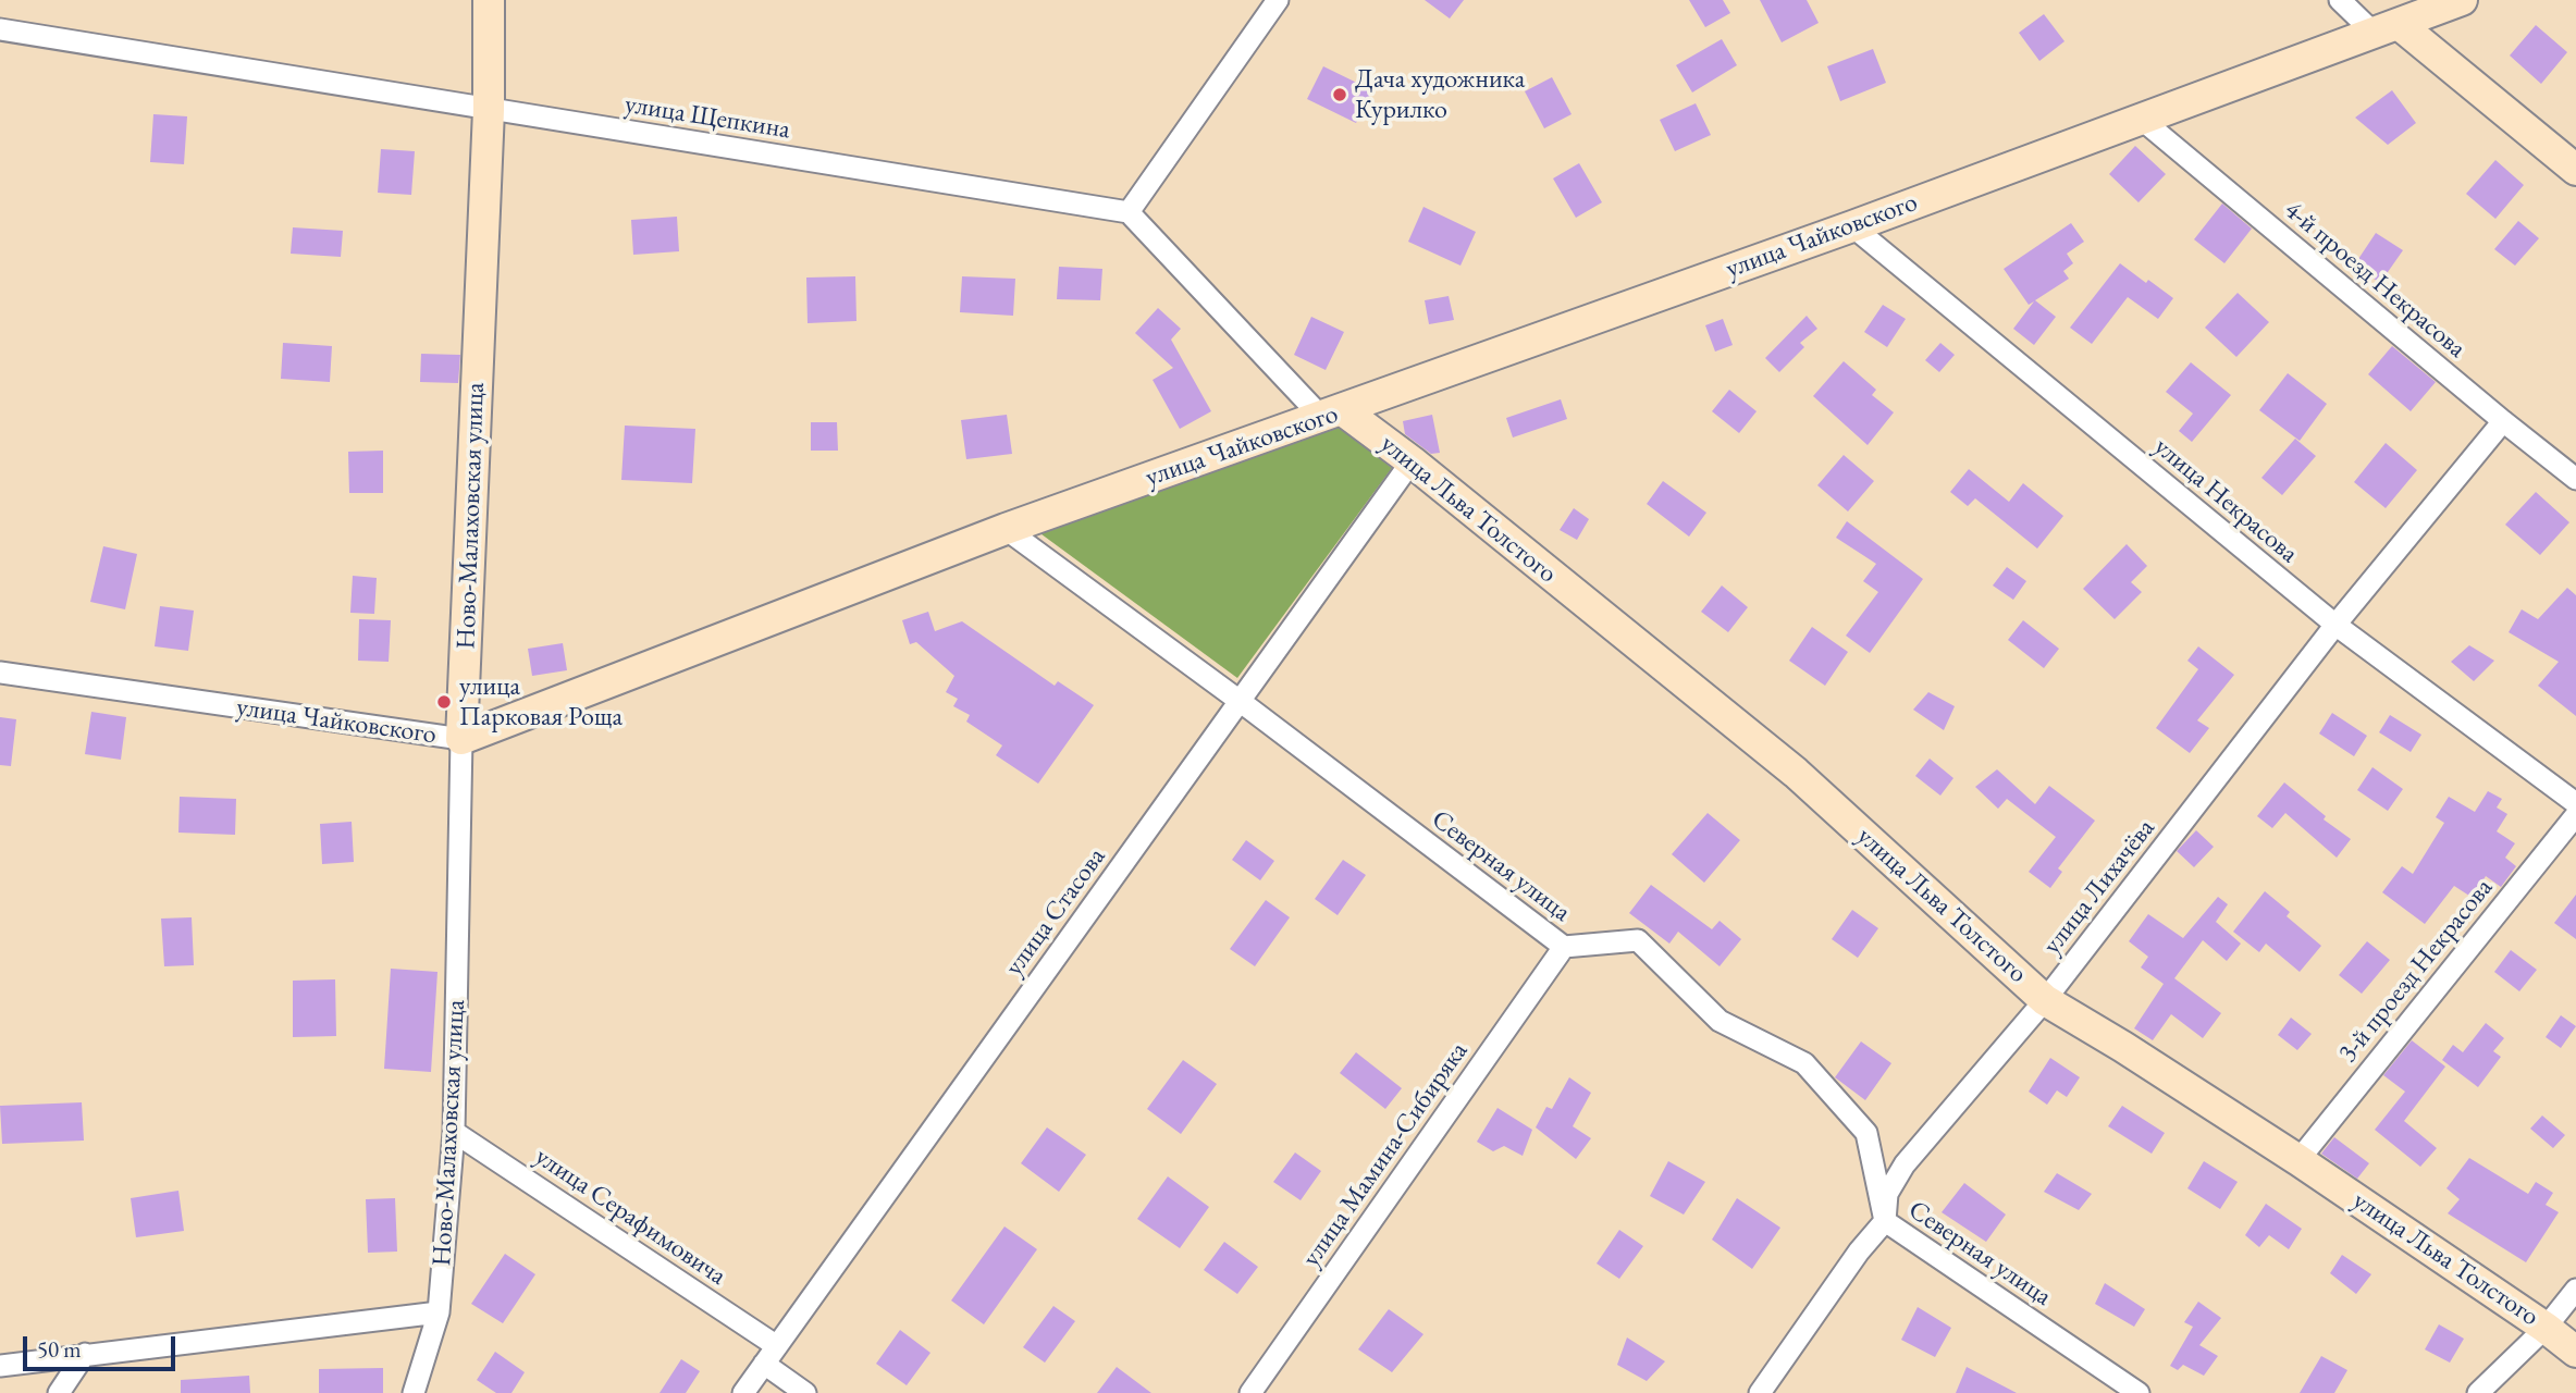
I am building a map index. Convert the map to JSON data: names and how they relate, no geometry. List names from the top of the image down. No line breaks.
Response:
{"streets":{"street":["улица Щепкина","улица Чайковского","4-й проезд Некрасова","улица Некрасова","улица Льва Толстого","Ново-Малаховская улица","Северная улица","улица Лихачёва","улица Стасова","3-й проезд Некрасова","улица Мамина-Сибиряка","улица Серафимовича"]},"crossings":[["улица Щепкина","Ново-Малаховская улица"],["улица Чайковского","4-й проезд Некрасова"],["улица Чайковского","улица Некрасова"],["улица Чайковского","улица Льва Толстого"],["улица Чайковского","Ново-Малаховская улица"],["улица Чайковского","Северная улица"],["4-й проезд Некрасова","улица Лихачёва"],["улица Некрасова","улица Лихачёва"],["улица Льва Толстого","улица Лихачёва"],["улица Льва Толстого","улица Стасова"],["улица Льва Толстого","3-й проезд Некрасова"],["Ново-Малаховская улица","улица Серафимовича"],["Северная улица","улица Лихачёва"],["Северная улица","улица Стасова"],["Северная улица","улица Мамина-Сибиряка"],["улица Стасова","улица Серафимовича"]],"places":["Дача художника Курилко","улица Парковая Роща"],"scale_bar":"50 m"}
